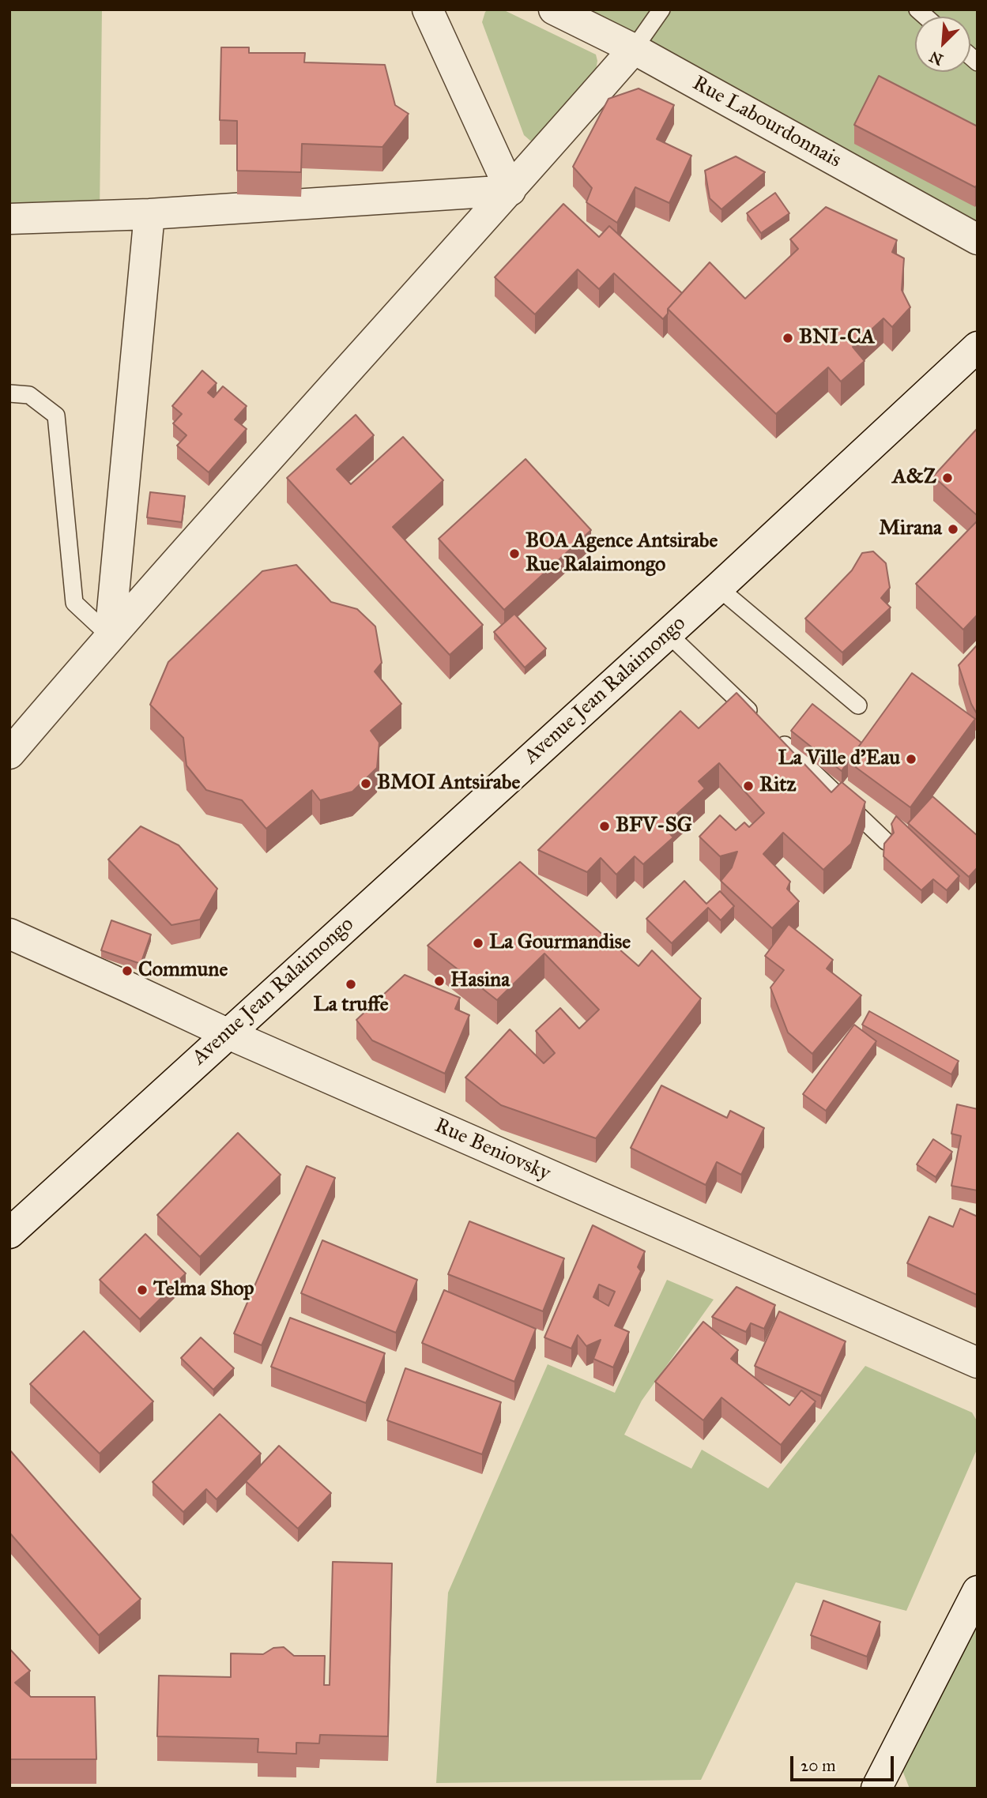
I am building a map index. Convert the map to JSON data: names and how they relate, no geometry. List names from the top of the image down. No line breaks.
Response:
{"streets":{"street":["Rue Labourdonnais","Avenue Jean Ralaimongo","Rue Beniovsky"]},"crossings":[["Avenue Jean Ralaimongo","Rue Beniovsky"]],"places":["BNI-CA","A&Z","Mirana","BOA Agence Antsirabe Rue Ralaimongo","La Ville d'Eau","BMOI Antsirabe","Ritz","BFV-SG","La Gourmandise","Commune","Hasina","La truffe","Telma Shop"],"scale_bar":"20 m","north":"bottom left"}
